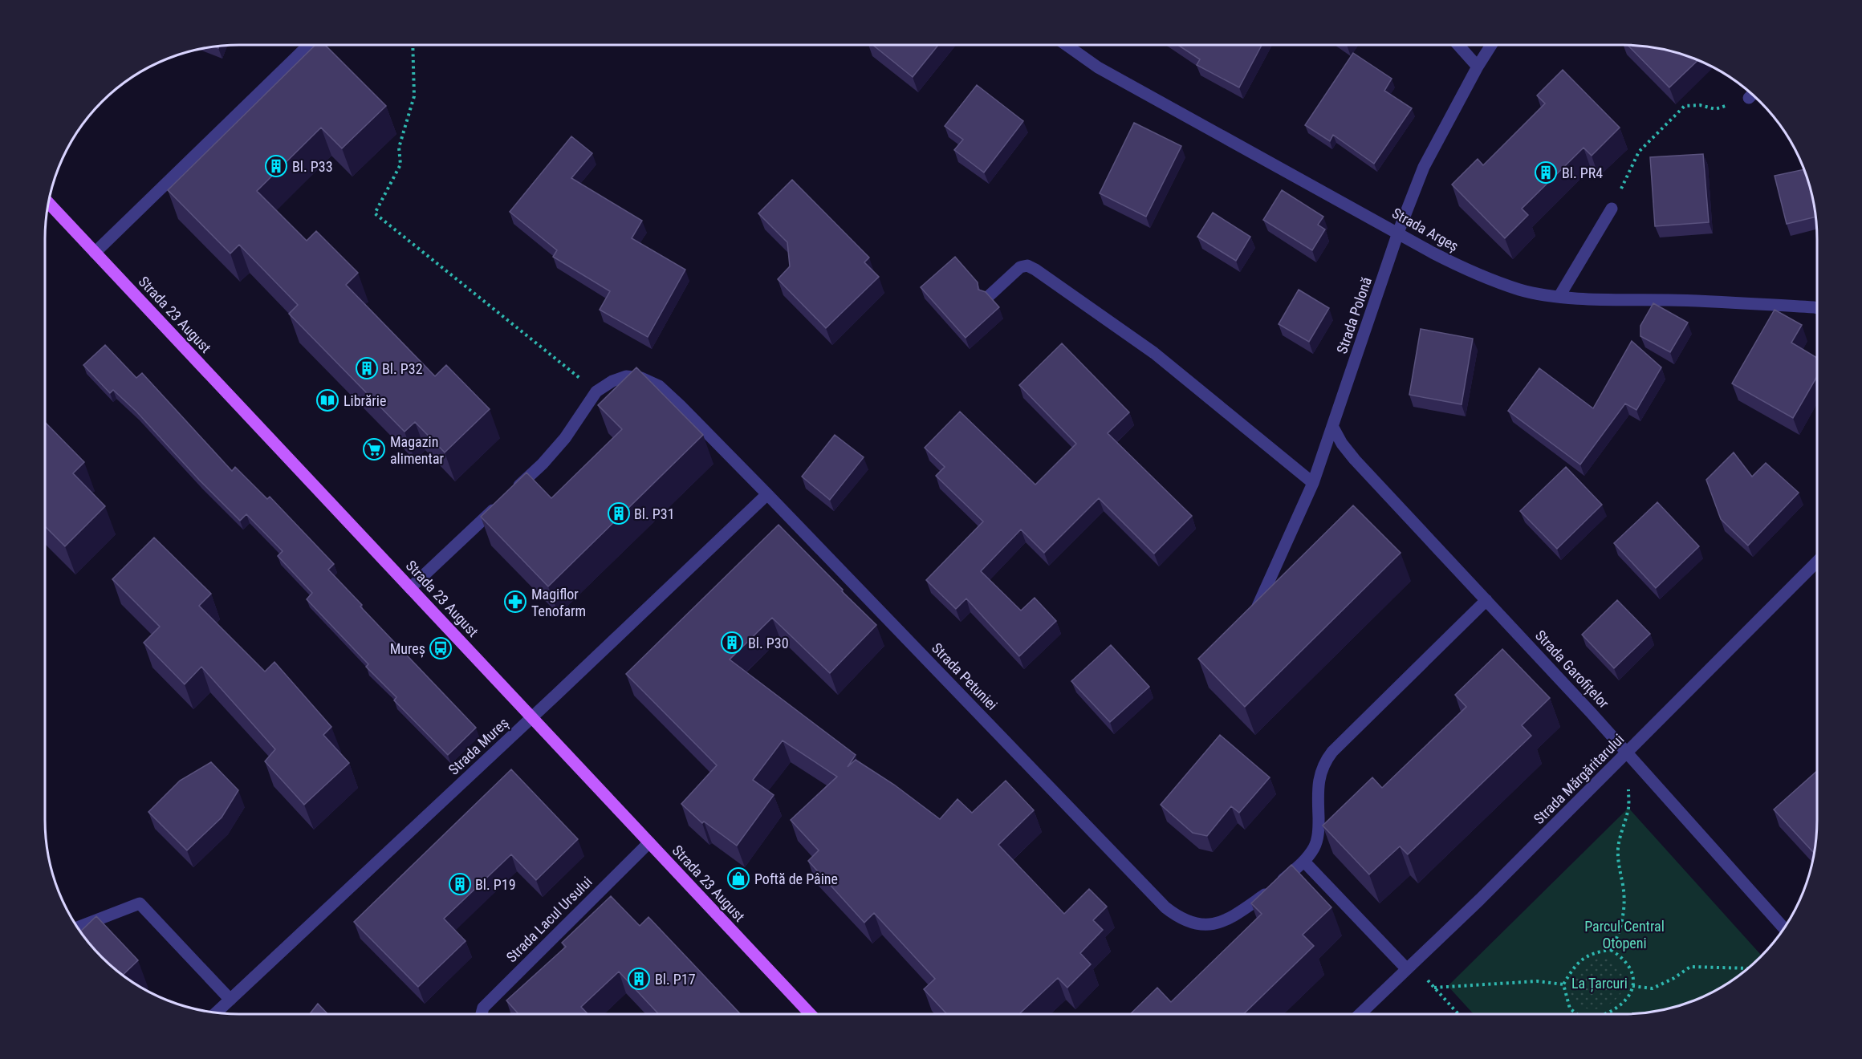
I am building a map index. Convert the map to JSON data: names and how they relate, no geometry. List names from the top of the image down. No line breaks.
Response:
{"streets":{"main road":["Strada 23 August"],"street":["Strada Argeș","Strada Polonă","Strada Garofițelor","Strada Petuniei","Strada Mureș","Strada Mărgăritarului","Strada Lacul Ursului"]},"crossings":[["Strada Argeș","Strada Polonă"],["Strada 23 August","Strada Mureș"],["Strada 23 August","Strada Lacul Ursului"],["Strada Polonă","Strada Garofițelor"],["Strada Garofițelor","Strada Petuniei"],["Strada Garofițelor","Strada Mărgăritarului"],["Strada Petuniei","Strada Mureș"]],"parks":["Parcul Central Otopeni","La Țarcuri"],"places":{"building":["Bl. P33","Bl. PR4","Bl. P32","Bl. P31","Bl. P30","Bl. P19","Bl. P17"],"library":["Librărie"],"supermarket":["Magazin alimentar"],"pharmacy":["Magiflor Tenofarm"],"bus stop":["Mureș"],"shop":["Poftă de Pâine"]}}
